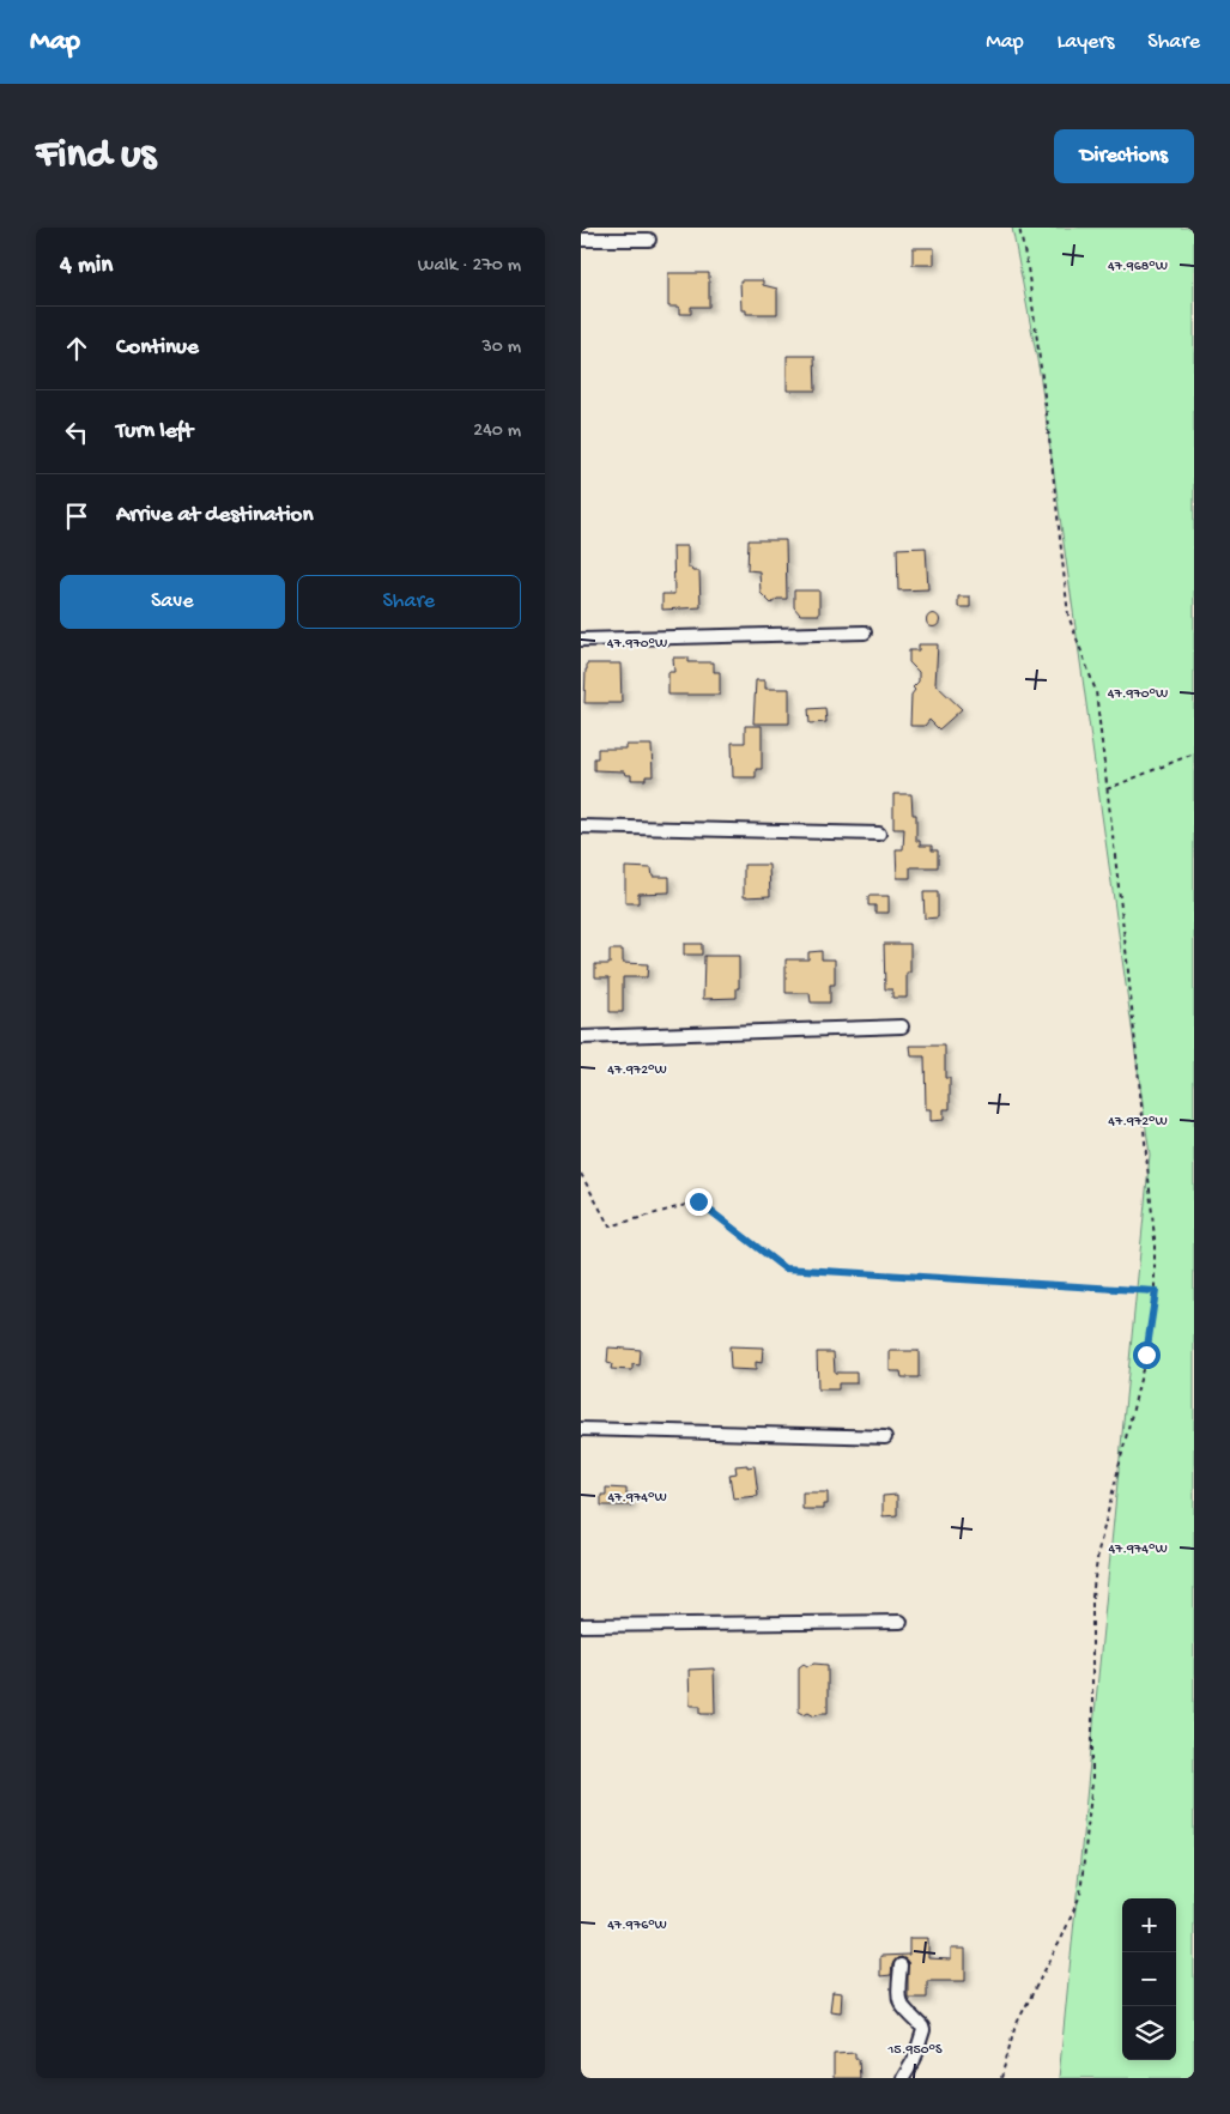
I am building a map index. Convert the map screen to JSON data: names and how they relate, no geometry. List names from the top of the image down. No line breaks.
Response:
{"page":{"header":"Map","nav":["Map","Layers","Share"],"buttons":["Directions",["Save","Share"]],"title":"Find us","heading":["4 min","Walk · 270 m"],"list":[["Continue","30 m"],["Turn left","240 m"],"Arrive at destination"],"map_buttons":["+","−"]},"coordinates":["47.968°W","47.970°W","47.972°W","47.974°W","47.976°W","15.950°S"]}
